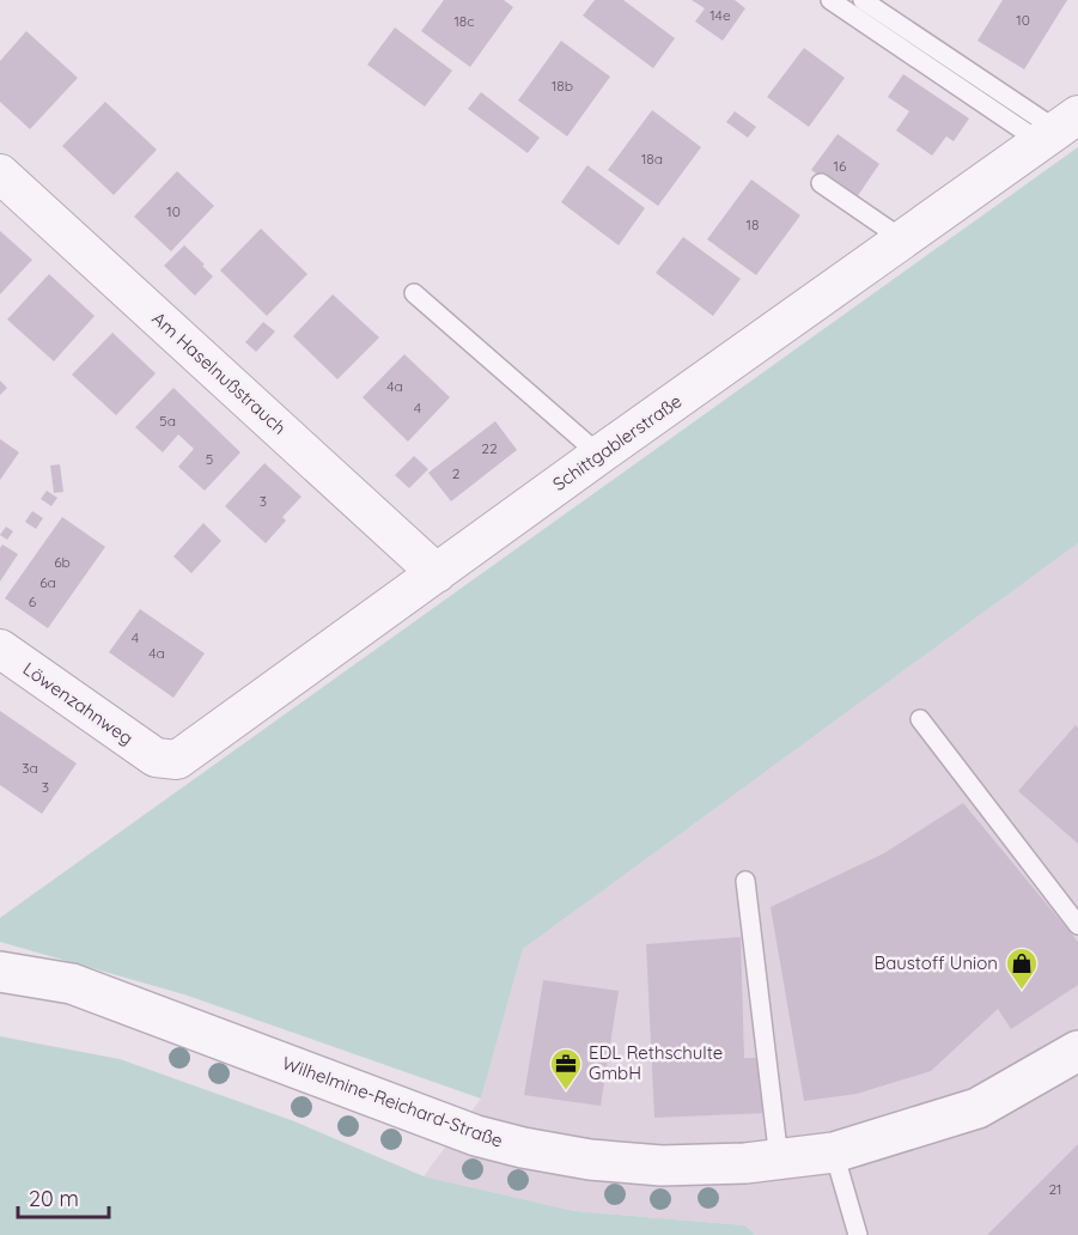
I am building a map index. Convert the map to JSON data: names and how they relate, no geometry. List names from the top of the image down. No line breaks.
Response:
{"streets":{"street":["Am Haselnußstrauch","Schittgablerstraße","Löwenzahnweg","Wilhelmine-Reichard-Straße"]},"crossings":[["Am Haselnußstrauch","Schittgablerstraße"],["Schittgablerstraße","Löwenzahnweg"]],"places":{"shop":["Baustoff Union"],"office":["EDL Rethschulte GmbH"]},"house_numbers":["14e","10","18c","18b","18a","16","10","18","4a","4","5a","22","5","2","3","6b","6a","6","4","4a","3a","3","21"],"scale_bar":"20 m"}
